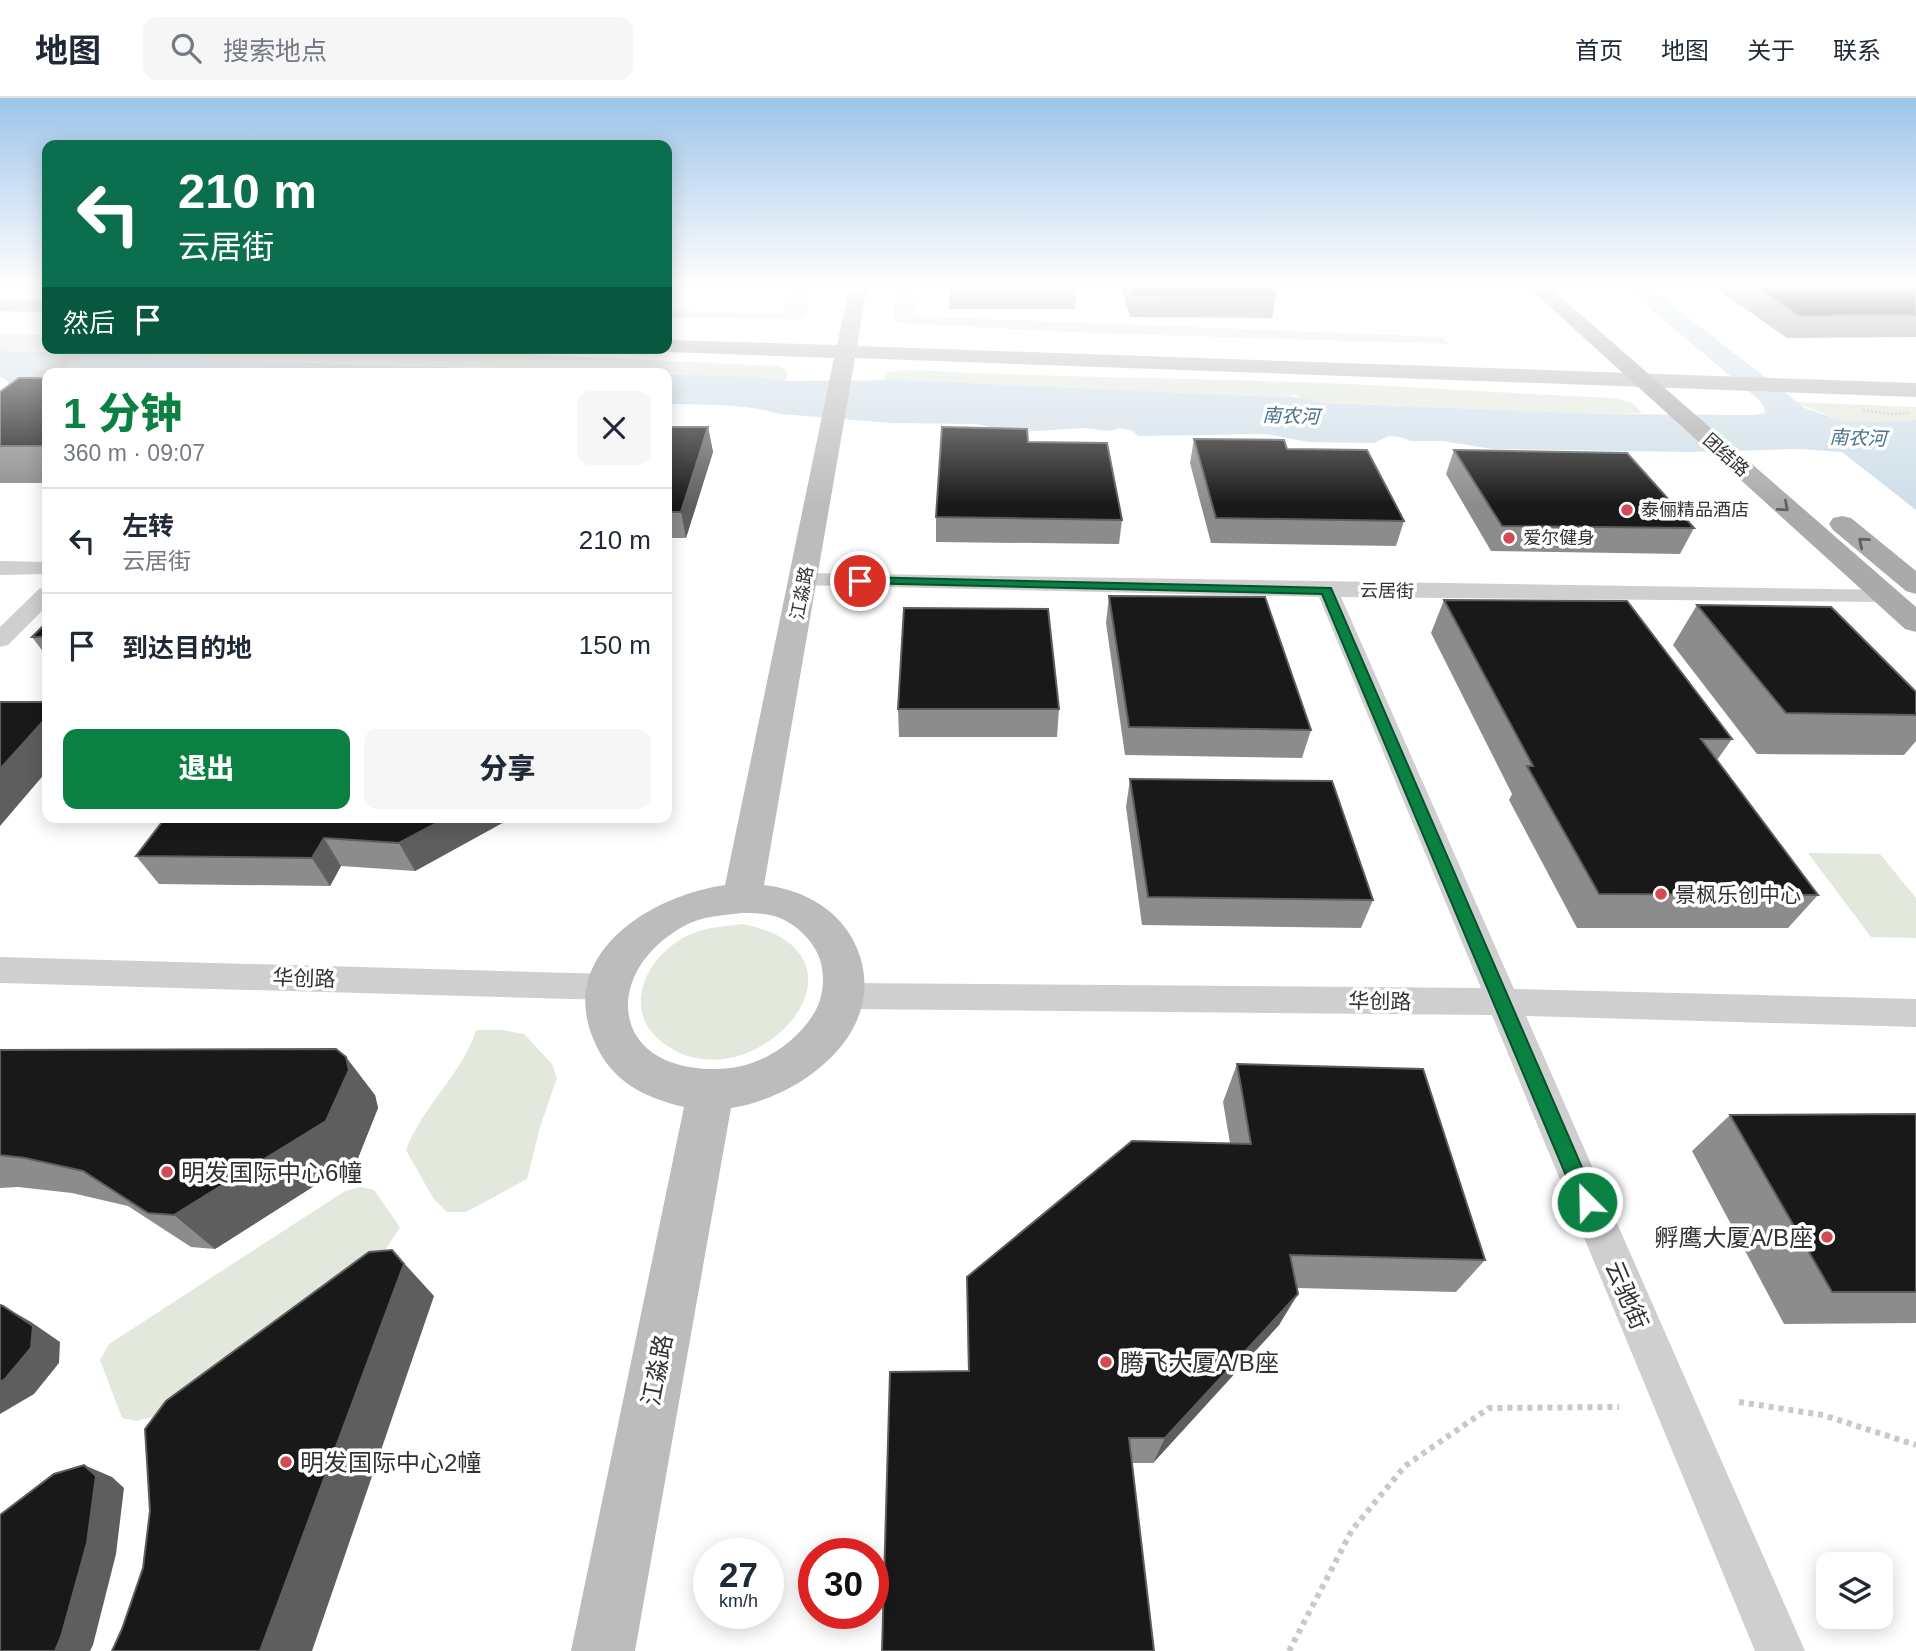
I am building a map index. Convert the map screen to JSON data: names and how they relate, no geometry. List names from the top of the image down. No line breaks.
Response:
{"streets":{"main road":["团结路","江淼路"],"street":["云居街","华创路","云驰街"]},"crossings":[["团结路","云居街"],["云居街","江淼路"],["云居街","云驰街"],["江淼路","华创路"],["华创路","云驰街"]],"water":["南农河"],"places":["泰俪精品酒店","爱尔健身","景枫乐创中心","明发国际中心6幢","孵鹰大厦A/B座","腾飞大厦A/B座","明发国际中心2幢"],"page":{"header":"地图","search":"搜索地点","nav":["首页","地图","关于","联系"],"turn":["210 m","云居街"],"then":"然后","heading":["1 分钟","360 m · 09:07"],"list":[{"name":"左转","note":"云居街","value":"210 m"},{"name":"到达目的地","value":"150 m"}],"buttons":["退出","分享"],"speed":"27 km/h","limit":"30"}}
